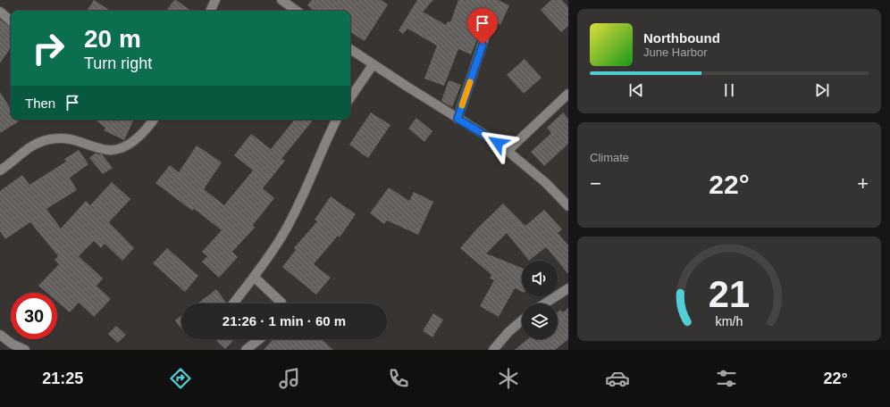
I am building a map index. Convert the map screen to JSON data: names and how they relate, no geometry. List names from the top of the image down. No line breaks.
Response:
{"page":{"turn":["20 m","Turn right"],"song":["Northbound","June Harbor"],"then":"Then","tile":"Climate","heat":["−","22°","+"],"limit":"30","trip":"21:26 · 1 min · 60 m","tabs":["21:25","22°"],"gauge":["21","km/h"]}}
